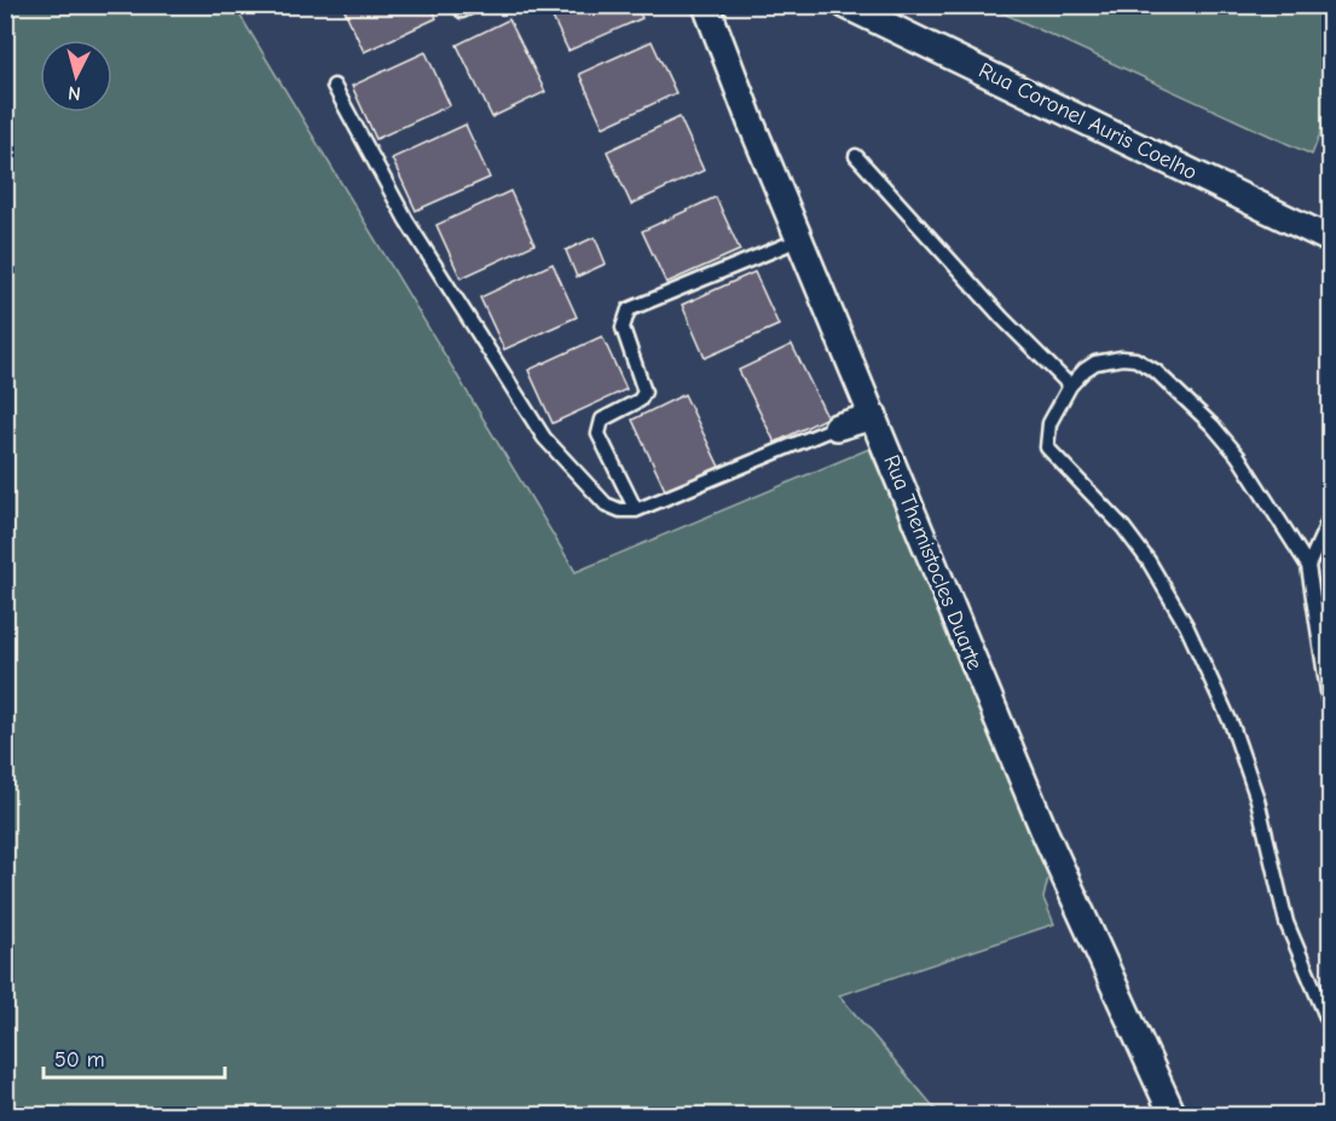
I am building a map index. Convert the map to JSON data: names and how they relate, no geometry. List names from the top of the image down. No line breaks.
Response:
{"streets":{"street":["Rua Coronel Auris Coelho","Rua Themistocles Duarte"]},"scale_bar":"50 m","north":"bottom"}
